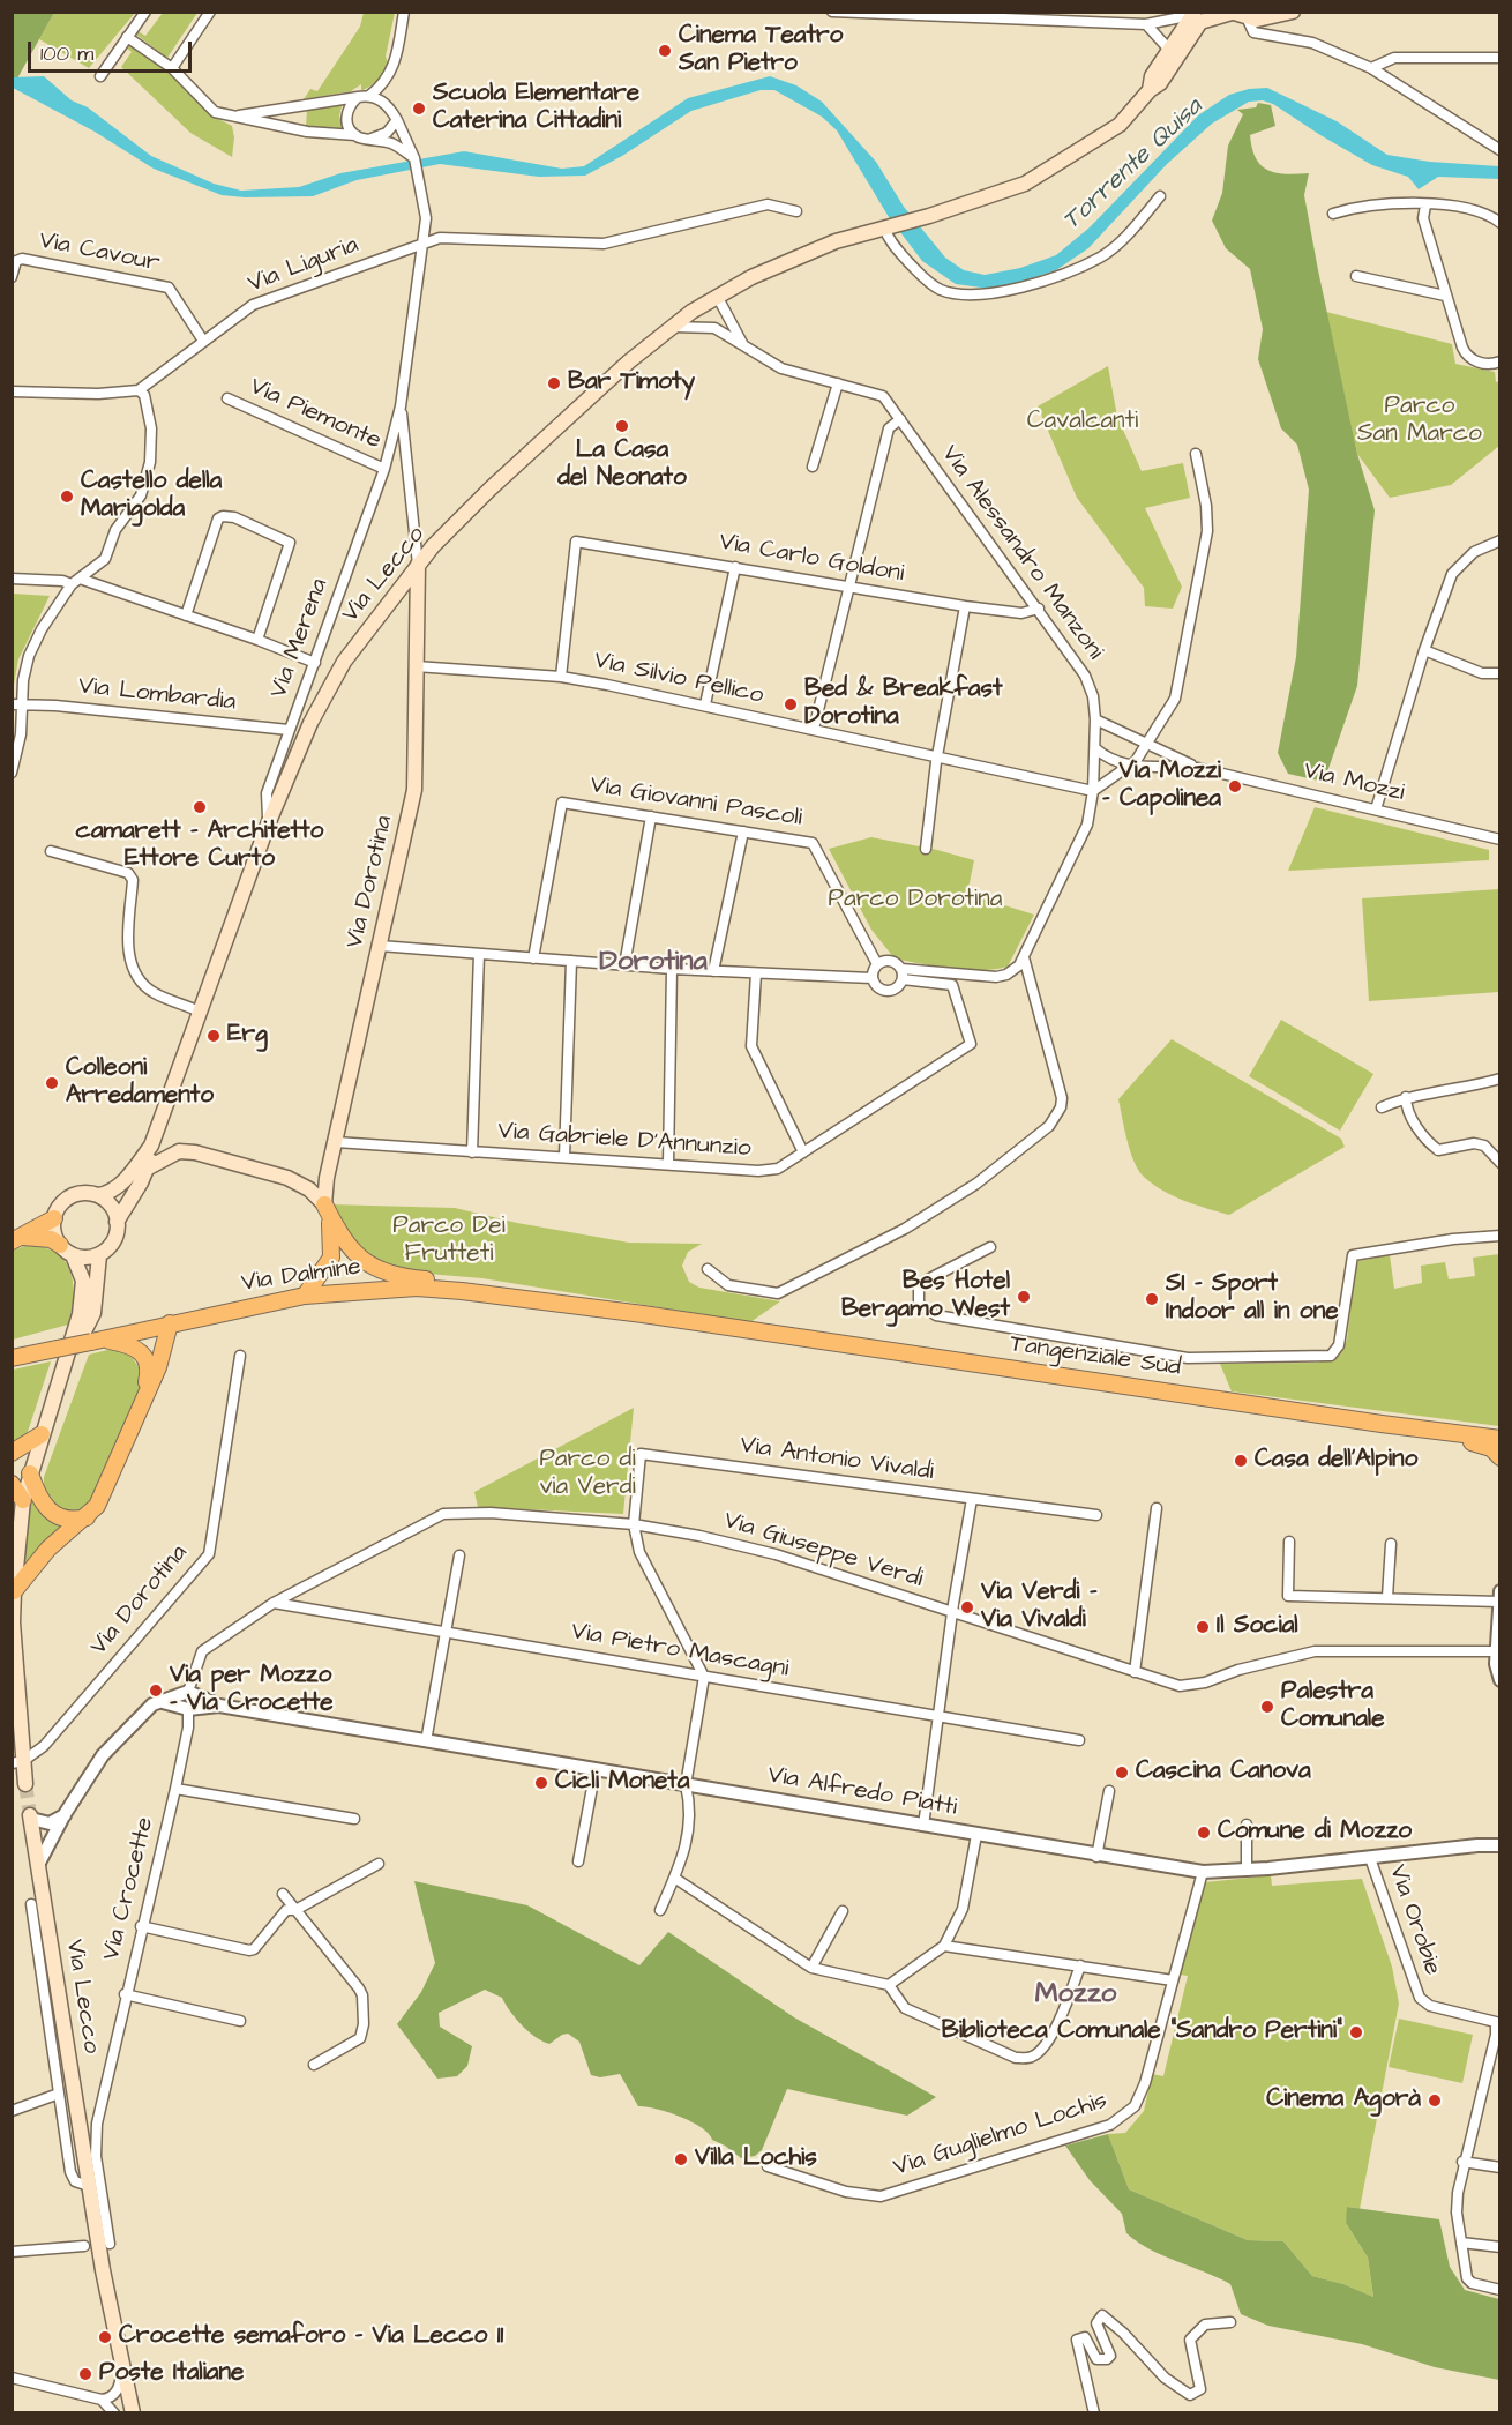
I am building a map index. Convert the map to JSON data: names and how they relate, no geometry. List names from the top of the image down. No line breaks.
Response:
{"streets":{"highway":["Via Dalmine","Tangenziale Sud"],"main road":["Via Lecco","Via Dorotina"],"street":["Via Cavour","Via Liguria","Via Piemonte","Via Alessandro Manzoni","Via Carlo Goldoni","Via Merena","Via Silvio Pellico","Via Lombardia","Via Mozzi","Via Giovanni Pascoli","Via Gabriele D'Annunzio","Via Antonio Vivaldi","Via Giuseppe Verdi","Via Pietro Mascagni","Via Alfredo Piatti","Via Crocette","Via Orobie","Via Guglielmo Lochis"]},"crossings":[["Via Cavour","Via Liguria"],["Via Liguria","Via Merena"],["Via Piemonte","Via Merena"],["Via Alessandro Manzoni","Via Carlo Goldoni"],["Via Alessandro Manzoni","Via Lecco"],["Via Alessandro Manzoni","Via Silvio Pellico"],["Via Alessandro Manzoni","Via Mozzi"],["Via Alessandro Manzoni","Via Giovanni Pascoli"],["Via Alessandro Manzoni","Via Gabriele D'Annunzio"],["Via Carlo Goldoni","Via Silvio Pellico"],["Via Lecco","Via Merena"],["Via Lecco","Via Dorotina"],["Via Merena","Via Lombardia"],["Via Merena","Via Dorotina"],["Via Silvio Pellico","Via Dorotina"],["Via Giovanni Pascoli","Via Gabriele D'Annunzio"],["Via Dorotina","Via Gabriele D'Annunzio"],["Via Dalmine","Tangenziale Sud"],["Via Antonio Vivaldi","Via Giuseppe Verdi"],["Via Giuseppe Verdi","Via Pietro Mascagni"],["Via Giuseppe Verdi","Via Alfredo Piatti"],["Via Giuseppe Verdi","Via Crocette"],["Via Alfredo Piatti","Via Crocette"],["Via Alfredo Piatti","Via Orobie"],["Via Alfredo Piatti","Via Guglielmo Lochis"]],"districts":["Dorotina","Mozzo"],"water":["Torrente Quisa"],"parks":["Parco San Marco","Cavalcanti","Parco Dorotina","Parco Dei Frutteti","Parco di via Verdi"],"places":["Cinema Teatro San Pietro","Scuola Elementare Caterina Cittadini","Bar Timoty","La Casa del Neonato","Castello della Marigolda","Bed & Breakfast Dorotina","Via Mozzi - Capolinea","camarett - Architetto Ettore Curto","Erg","Colleoni Arredamento","Bes Hotel Bergamo West","SI - Sport Indoor all in one","Casa dell'Alpino","Via Verdi - Via Vivaldi","Il Social","Via per Mozzo - Via Crocette","Palestra Comunale","Cascina Canova","Cicli Moneta","Comune di Mozzo","Biblioteca Comunale \"Sandro Pertini\"","Cinema Agorà","Villa Lochis","Crocette semaforo - Via Lecco 11","Poste Italiane"],"scale_bar":"100 m"}
